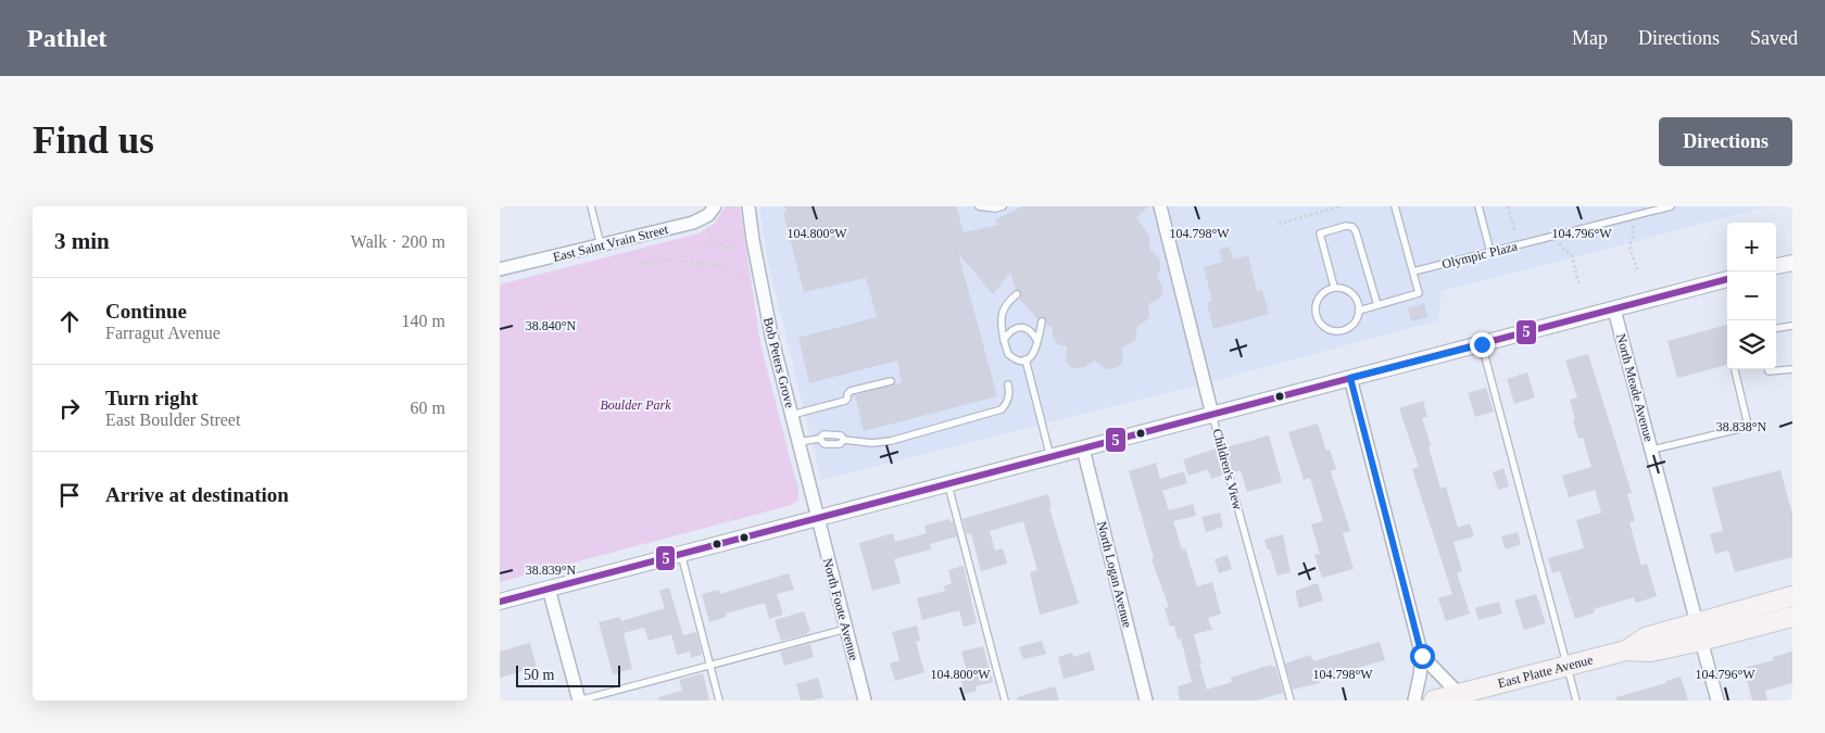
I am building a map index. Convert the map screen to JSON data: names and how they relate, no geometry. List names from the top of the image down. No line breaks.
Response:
{"streets":{"main road":["East Platte Avenue"],"street":["East Saint Vrain Street","Bob Peters Grove","North Meade Avenue","Children's View","North Logan Avenue","North Foote Avenue"],"lane":["Olympic Plaza"]},"crossings":[["Bob Peters Grove","North Foote Avenue"],["North Meade Avenue","East Platte Avenue"]],"parks":["Boulder Park"],"lines":["transit line 5"],"scale_bar":"50 m","page":{"header":"Pathlet","nav":["Map","Directions","Saved"],"buttons":"Directions","title":"Find us","heading":["3 min","Walk · 200 m"],"map_buttons":["+","−"],"list":[["Continue","Farragut Avenue","140 m"],["Turn right","East Boulder Street","60 m"],"Arrive at destination"],"scale":"50 m"},"coordinates":["104.800°W","104.798°W","104.796°W","38.840°N","38.838°N","38.839°N"]}
